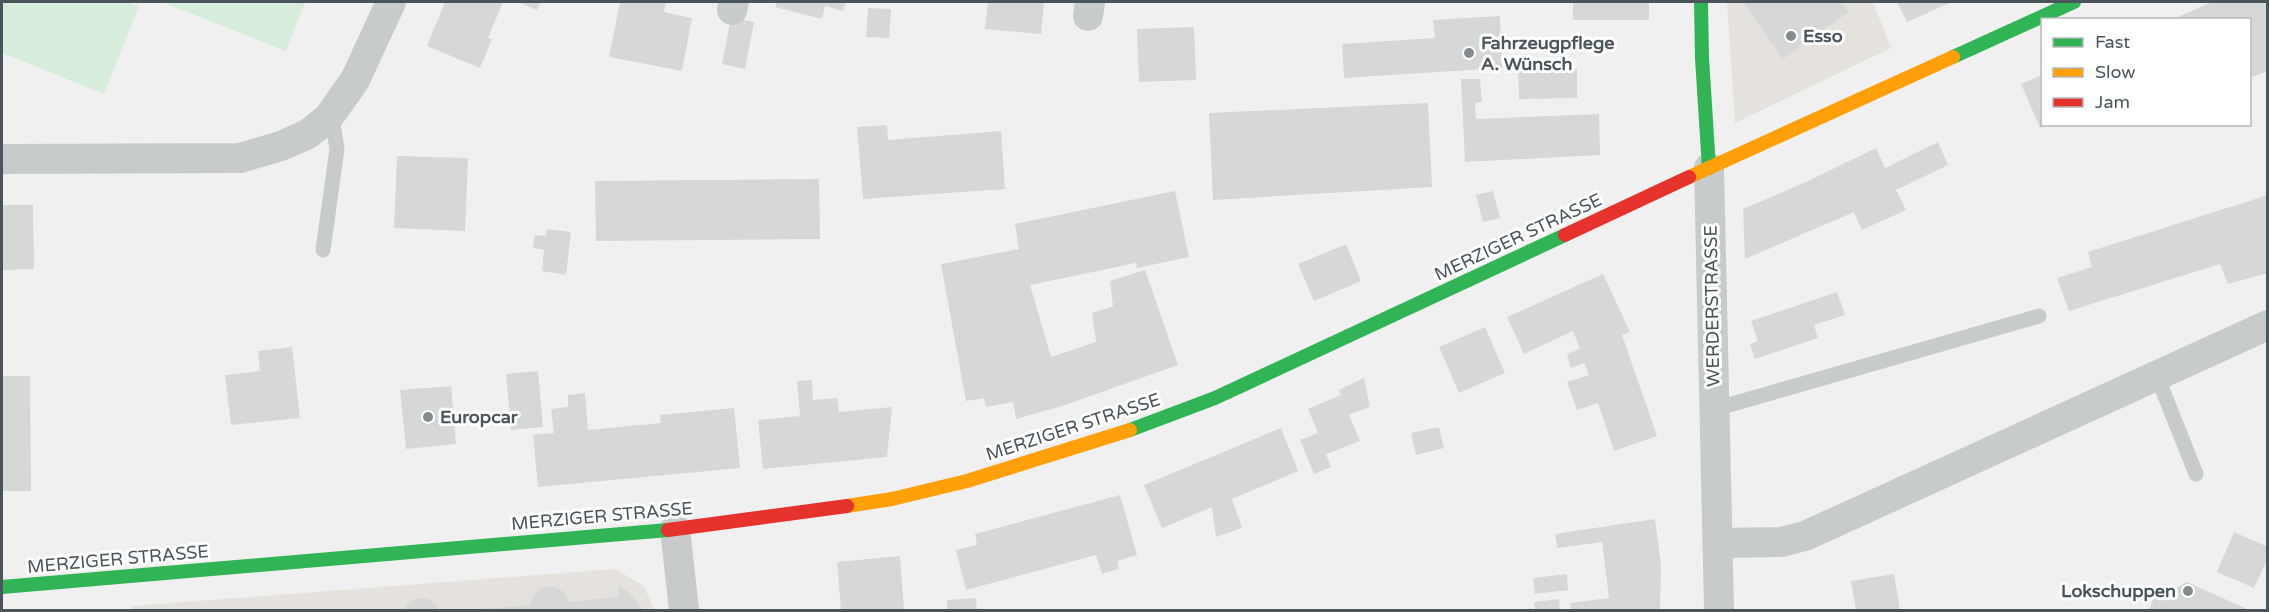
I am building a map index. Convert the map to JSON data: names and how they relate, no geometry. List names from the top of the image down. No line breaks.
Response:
{"streets":{"main road":["MERZIGER STRASSE","WERDERSTRASSE"]},"crossings":[["MERZIGER STRASSE","WERDERSTRASSE"]],"places":["Esso","Fahrzeugpflege A. Wünsch","Europcar","Lokschuppen"],"legend":["Fast","Slow","Jam"]}
